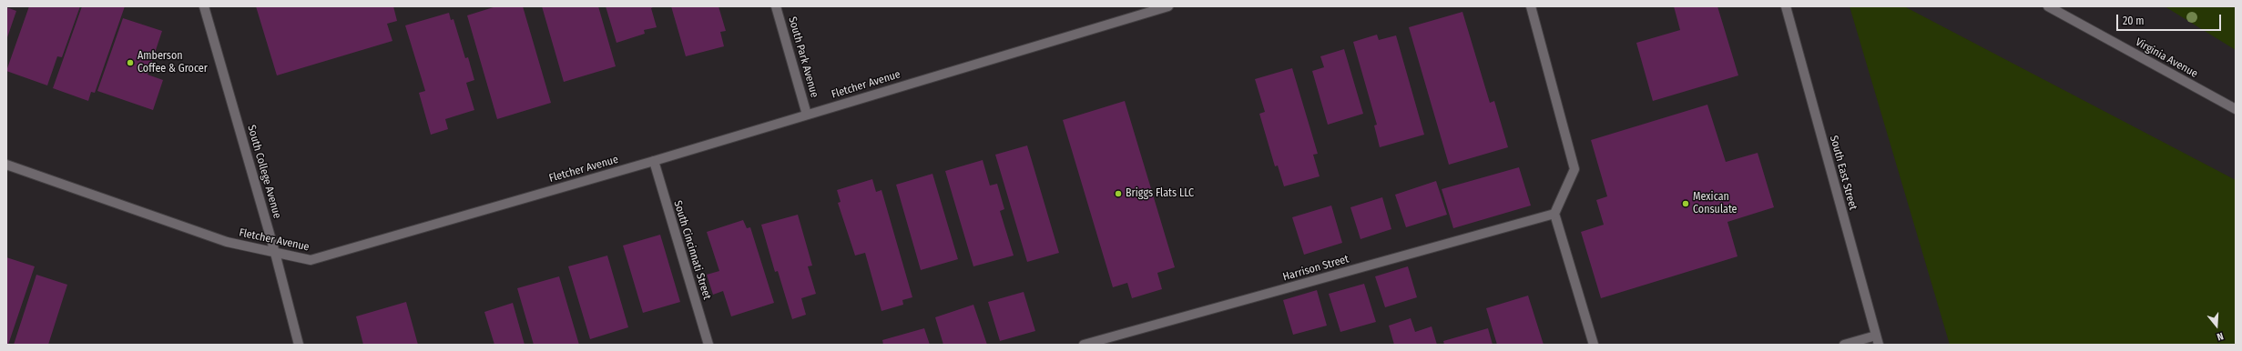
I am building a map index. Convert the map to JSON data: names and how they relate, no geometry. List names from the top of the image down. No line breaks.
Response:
{"streets":{"main road":["South Park Avenue","Virginia Avenue","Fletcher Avenue","South College Avenue","South East Street","South Cincinnati Street","Harrison Street"]},"crossings":[["South Park Avenue","Fletcher Avenue"],["Fletcher Avenue","South College Avenue"],["Fletcher Avenue","South Cincinnati Street"]],"places":["Amberson Coffee & Grocer","Briggs Flats LLC","Mexican Consulate"],"scale_bar":"20 m","north":"bottom"}
